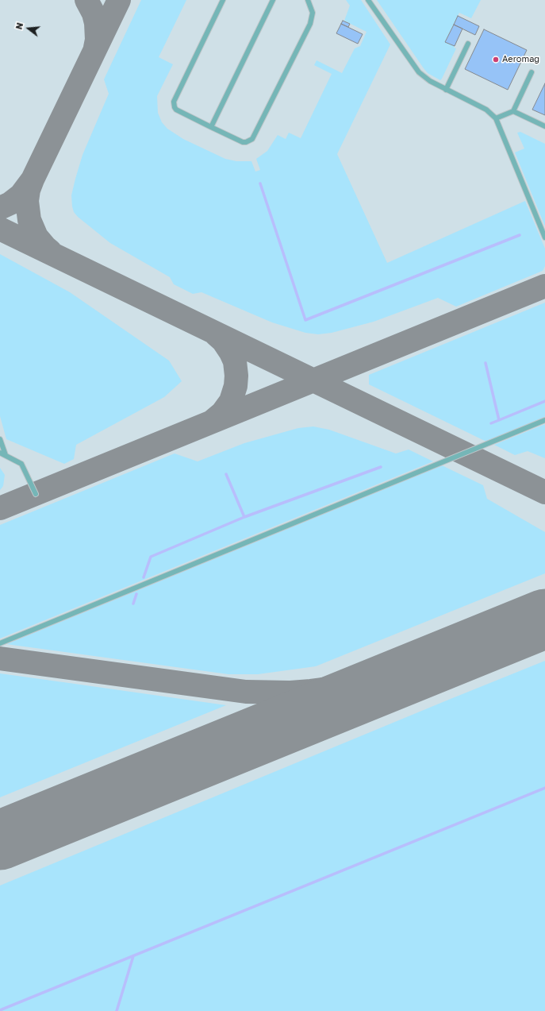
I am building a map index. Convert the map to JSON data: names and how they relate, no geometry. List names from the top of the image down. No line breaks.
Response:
{"places":["Aeromag"],"north":"left"}
